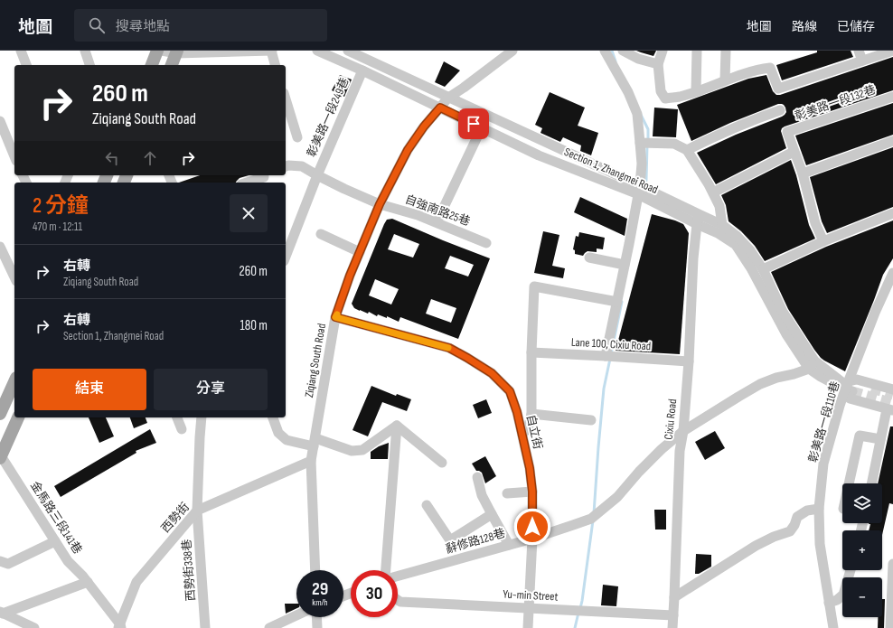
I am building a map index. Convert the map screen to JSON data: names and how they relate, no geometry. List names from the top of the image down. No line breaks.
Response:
{"streets":{"street":["彰美路一段132巷","彰美路一段249巷","Section 1, Zhangmei Road","自強南路25巷","Lane 100, Cixiu Road","Ziqiang South Road","Cixiu Road","彰美路一段110巷","自立街","金馬路三段141巷","西勢街","辭修路128巷","西勢街338巷","Yu-min Street"]},"crossings":[["彰美路一段249巷","Section 1, Zhangmei Road"],["彰美路一段249巷","自強南路25巷"],["Section 1, Zhangmei Road","Ziqiang South Road"],["Section 1, Zhangmei Road","Cixiu Road"],["Section 1, Zhangmei Road","彰美路一段110巷"],["Section 1, Zhangmei Road","辭修路128巷"],["自強南路25巷","Ziqiang South Road"],["Lane 100, Cixiu Road","Cixiu Road"],["Ziqiang South Road","自立街"],["Ziqiang South Road","西勢街"],["Cixiu Road","辭修路128巷"],["Cixiu Road","Yu-min Street"],["自立街","辭修路128巷"],["自立街","Yu-min Street"],["金馬路三段141巷","西勢街"],["西勢街","西勢街338巷"]],"page":{"header":"地圖","search":"搜尋地點","nav":["地圖","路線","已儲存"],"turn":["260 m","Ziqiang South Road"],"heading":["2 分鐘","470 m · 12:11"],"list":[{"name":"右轉","note":"Ziqiang South Road","value":"260 m"},{"name":"右轉","note":"Section 1, Zhangmei Road","value":"180 m"}],"buttons":["結束","分享"],"map_buttons":["+","−"],"speed":"29 km/h","limit":"30"}}
